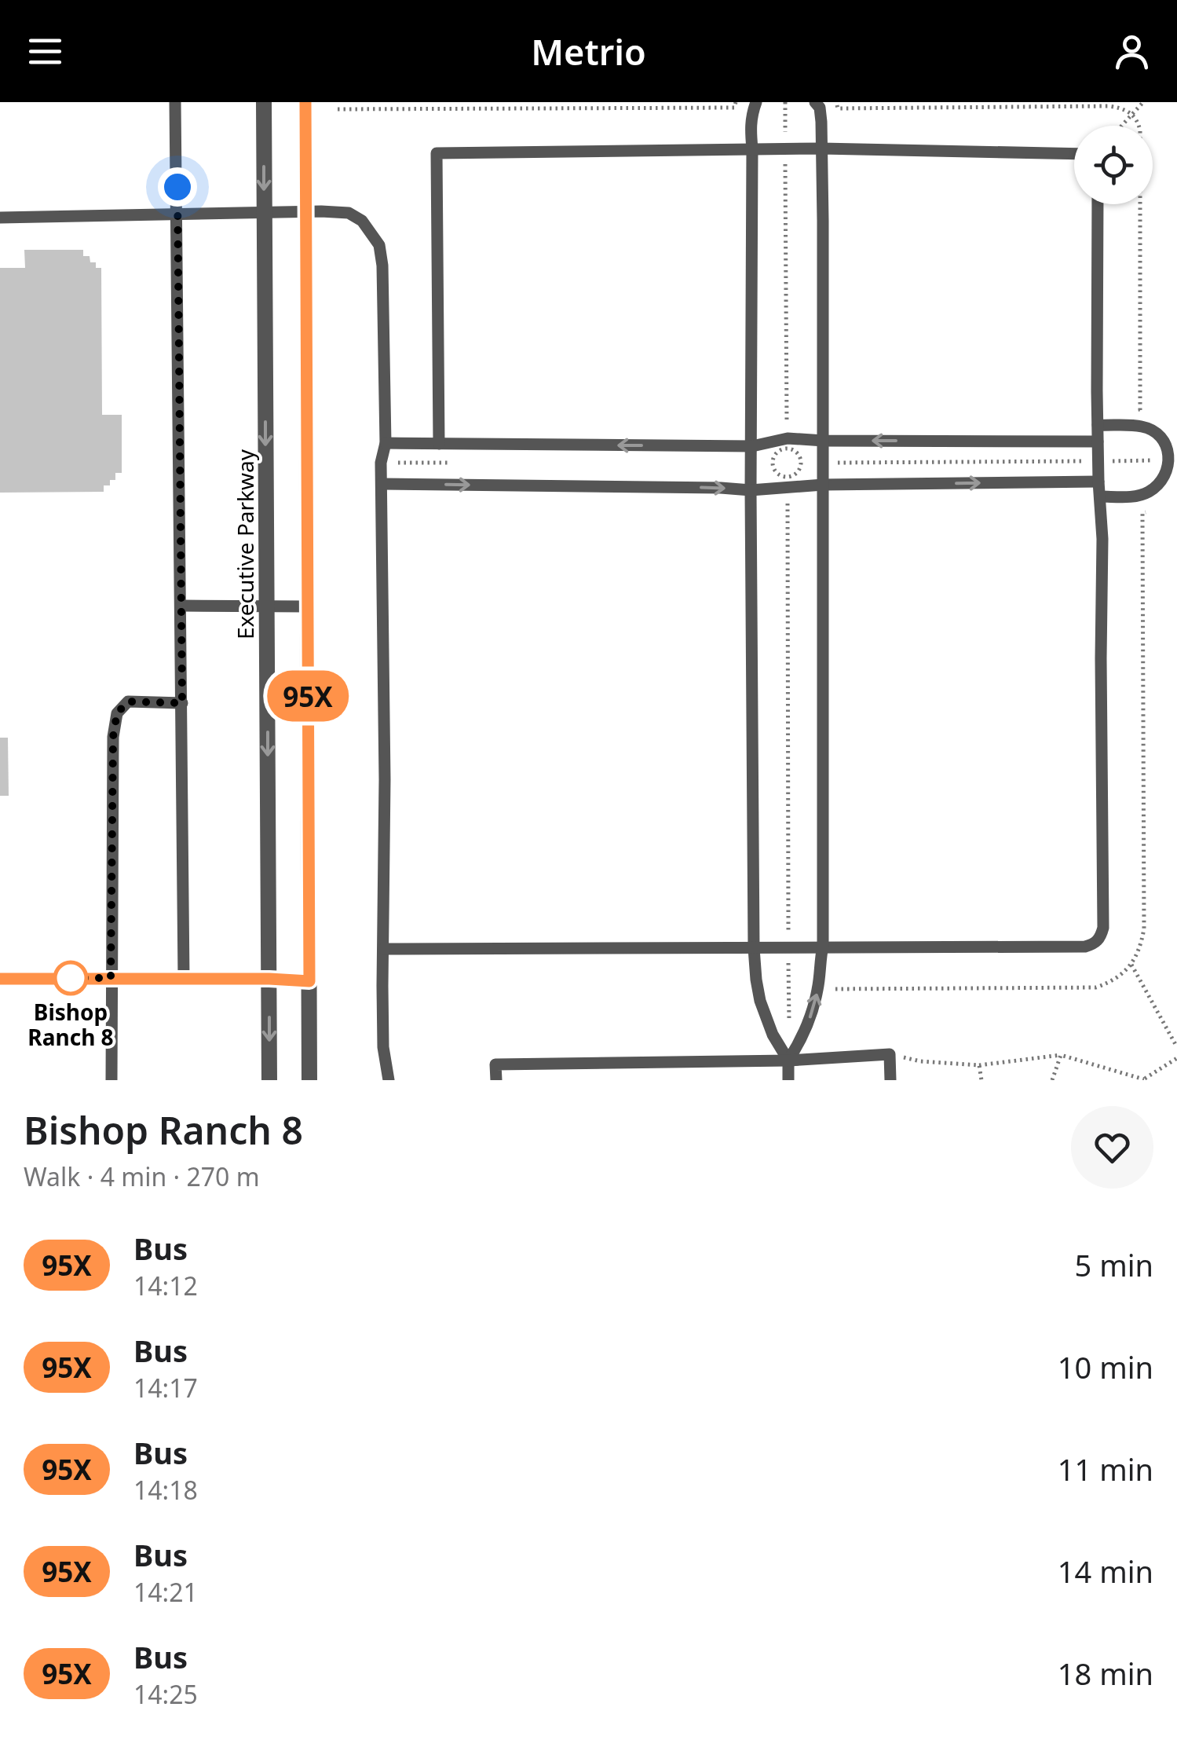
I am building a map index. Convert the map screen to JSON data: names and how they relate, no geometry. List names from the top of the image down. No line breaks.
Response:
{"streets":{"street":["Executive Parkway"]},"places":["Bishop Ranch 8"],"lines":["bus line 95X"],"page":{"header":"Metrio","on_map":"95X","heading":["Bishop Ranch 8","Walk · 4 min · 270 m"],"list":[{"mark":"95X","name":"Bus","note":"14:12","value":"5 min"},{"mark":"95X","name":"Bus","note":"14:17","value":"10 min"},{"mark":"95X","name":"Bus","note":"14:18","value":"11 min"},{"mark":"95X","name":"Bus","note":"14:21","value":"14 min"},{"mark":"95X","name":"Bus","note":"14:25","value":"18 min"}]}}
